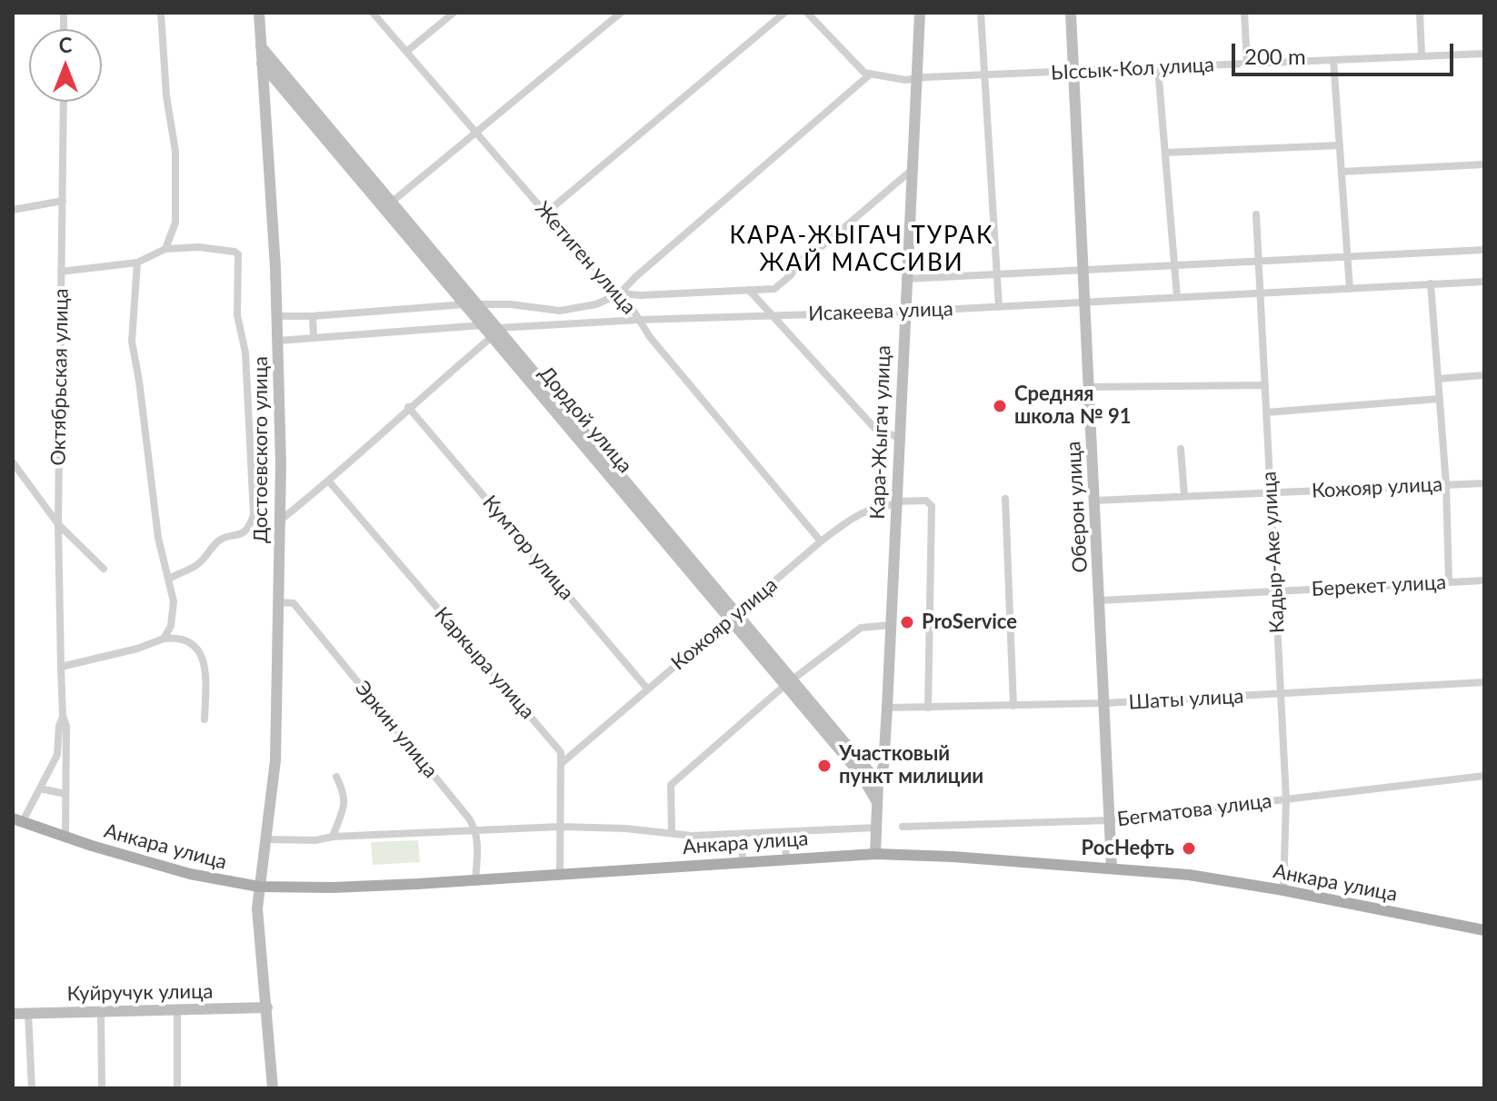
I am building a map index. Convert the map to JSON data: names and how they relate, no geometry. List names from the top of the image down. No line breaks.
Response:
{"streets":{"main road":["Анкара улица"],"street":["Ыссык-Кол улица","Жетиген улица","Исакеева улица","Октябрьская улица","Дордой улица","Кара-Жыгач улица","Достоевского улица","Кожояр улица","Оберон улица","Кумтор улица","Кадыр-Аке улица","Берекет улица","Каркыра улица","Шаты улица","Эркин улица","Бегматова улица","Куйручук улица"]},"crossings":[["Ыссык-Кол улица","Кара-Жыгач улица"],["Ыссык-Кол улица","Оберон улица"],["Жетиген улица","Исакеева улица"],["Жетиген улица","Кожояр улица"],["Исакеева улица","Дордой улица"],["Исакеева улица","Кара-Жыгач улица"],["Исакеева улица","Оберон улица"],["Исакеева улица","Кадыр-Аке улица"],["Октябрьская улица","Анкара улица"],["Дордой улица","Кара-Жыгач улица"],["Дордой улица","Достоевского улица"],["Дордой улица","Кожояр улица"],["Кара-Жыгач улица","Кожояр улица"],["Кара-Жыгач улица","Шаты улица"],["Кара-Жыгач улица","Анкара улица"],["Достоевского улица","Эркин улица"],["Достоевского улица","Анкара улица"],["Достоевского улица","Куйручук улица"],["Кожояр улица","Оберон улица"],["Кожояр улица","Кумтор улица"],["Кожояр улица","Кадыр-Аке улица"],["Кожояр улица","Каркыра улица"],["Оберон улица","Берекет улица"],["Оберон улица","Шаты улица"],["Оберон улица","Бегматова улица"],["Оберон улица","Анкара улица"],["Кадыр-Аке улица","Берекет улица"],["Кадыр-Аке улица","Шаты улица"],["Кадыр-Аке улица","Бегматова улица"],["Кадыр-Аке улица","Анкара улица"]],"districts":["КАРА-ЖЫГАЧ ТУРАК ЖАЙ МАССИВИ"],"places":["Средняя школа № 91","ProService","Участковый пункт милиции","РосНефть"],"scale_bar":"200 m","north":"top"}
